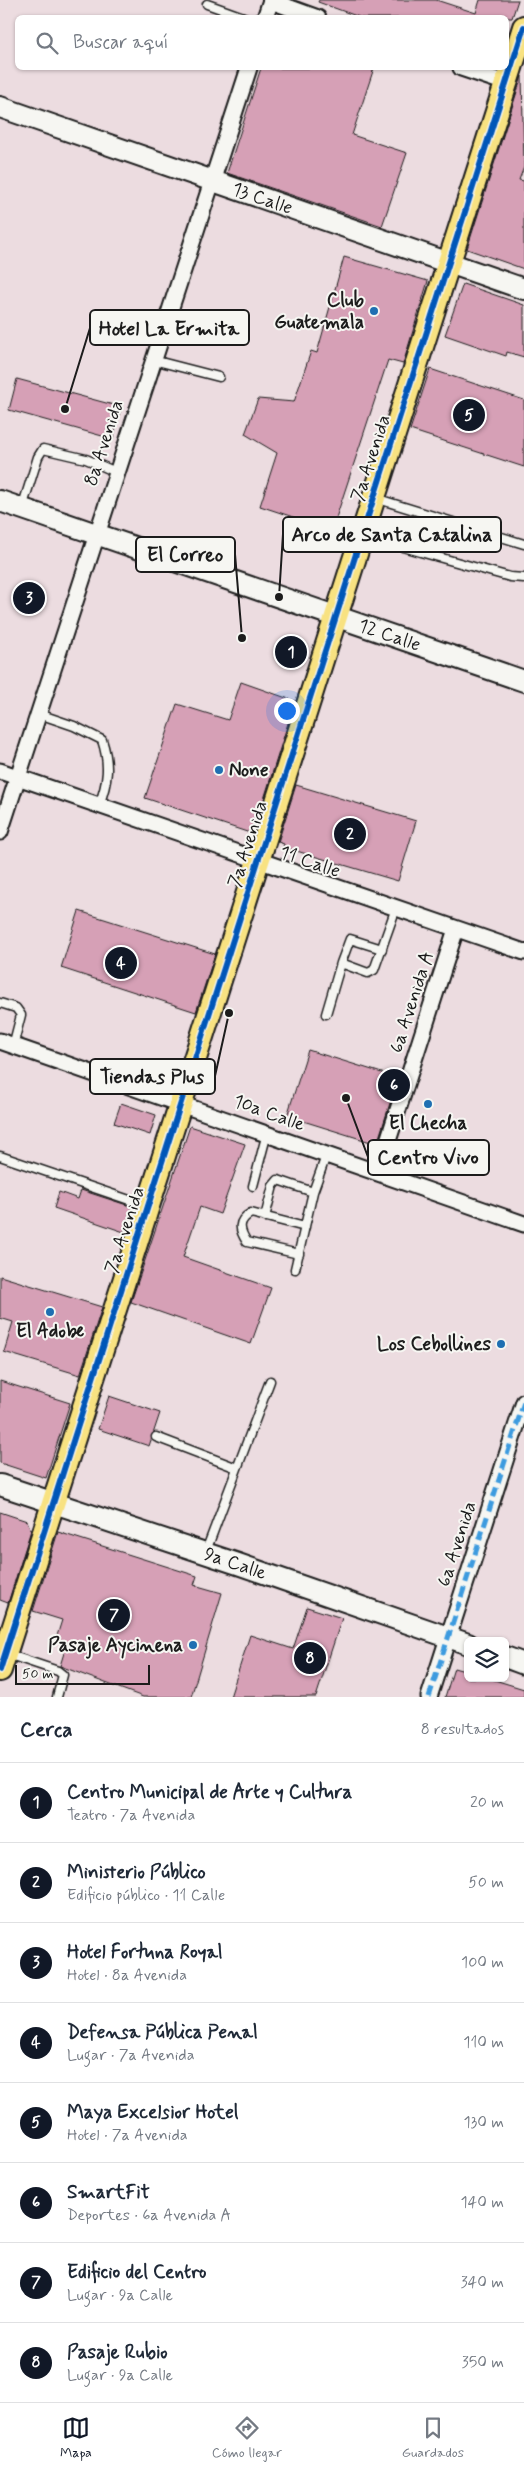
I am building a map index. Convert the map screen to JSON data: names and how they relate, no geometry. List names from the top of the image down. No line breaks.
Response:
{"streets":{"main road":["7a Avenida"],"street":["13 Calle","8a Avenida","12 Calle","11 Calle","6a Avenida A","10a Calle","6a Avenida","9a Calle"]},"crossings":[["13 Calle","8a Avenida"],["13 Calle","7a Avenida"],["8a Avenida","12 Calle"],["8a Avenida","11 Calle"],["7a Avenida","12 Calle"],["7a Avenida","11 Calle"],["7a Avenida","10a Calle"],["7a Avenida","9a Calle"],["11 Calle","6a Avenida A"],["6a Avenida A","10a Calle"],["6a Avenida","9a Calle"]],"places":["Club Guatemala","Hotel La Ermita","Arco de Santa Catalina","El Correo","None","Tiendas Plus","Centro Vivo","El Checha","El Adobe","Los Cebollines","Pasaje Aycinena"],"scale_bar":"50 m","page":{"search":"Buscar aquí","pins":["5","3","1","2","4","6","7","8"],"scale":"50 m","heading":["Cerca","8 resultados"],"list":[{"mark":"1","name":"Centro Municipal de Arte y Cultura","note":"Teatro · 7a Avenida","value":"20 m"},{"mark":"2","name":"Ministerio Público","note":"Edificio público · 11 Calle","value":"50 m"},{"mark":"3","name":"Hotel Fortuna Royal","note":"Hotel · 8a Avenida","value":"100 m"},{"mark":"4","name":"Defensa Pública Penal","note":"Lugar · 7a Avenida","value":"110 m"},{"mark":"5","name":"Maya Excelsior Hotel","note":"Hotel · 7a Avenida","value":"130 m"},{"mark":"6","name":"SmartFit","note":"Deportes · 6a Avenida A","value":"140 m"},{"mark":"7","name":"Edificio del Centro","note":"Lugar · 9a Calle","value":"340 m"},{"mark":"8","name":"Pasaje Rubio","note":"Lugar · 9a Calle","value":"350 m"}],"nav":["Mapa","Cómo llegar","Guardados"]}}
